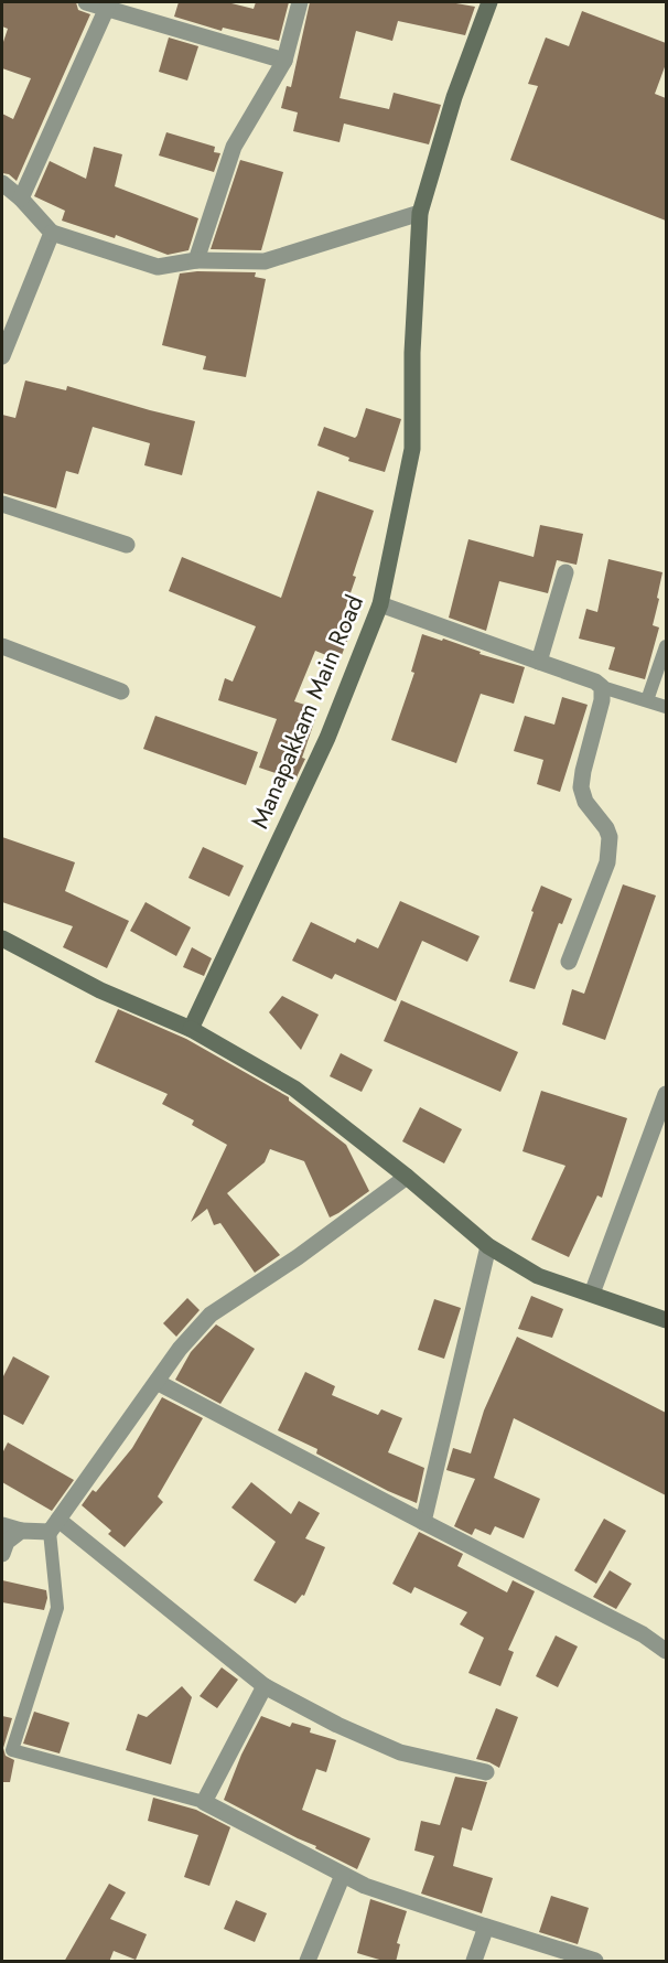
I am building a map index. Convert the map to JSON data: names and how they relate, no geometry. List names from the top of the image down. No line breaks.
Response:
{"streets":{"main road":["Manapakkam Main Road"]}}
